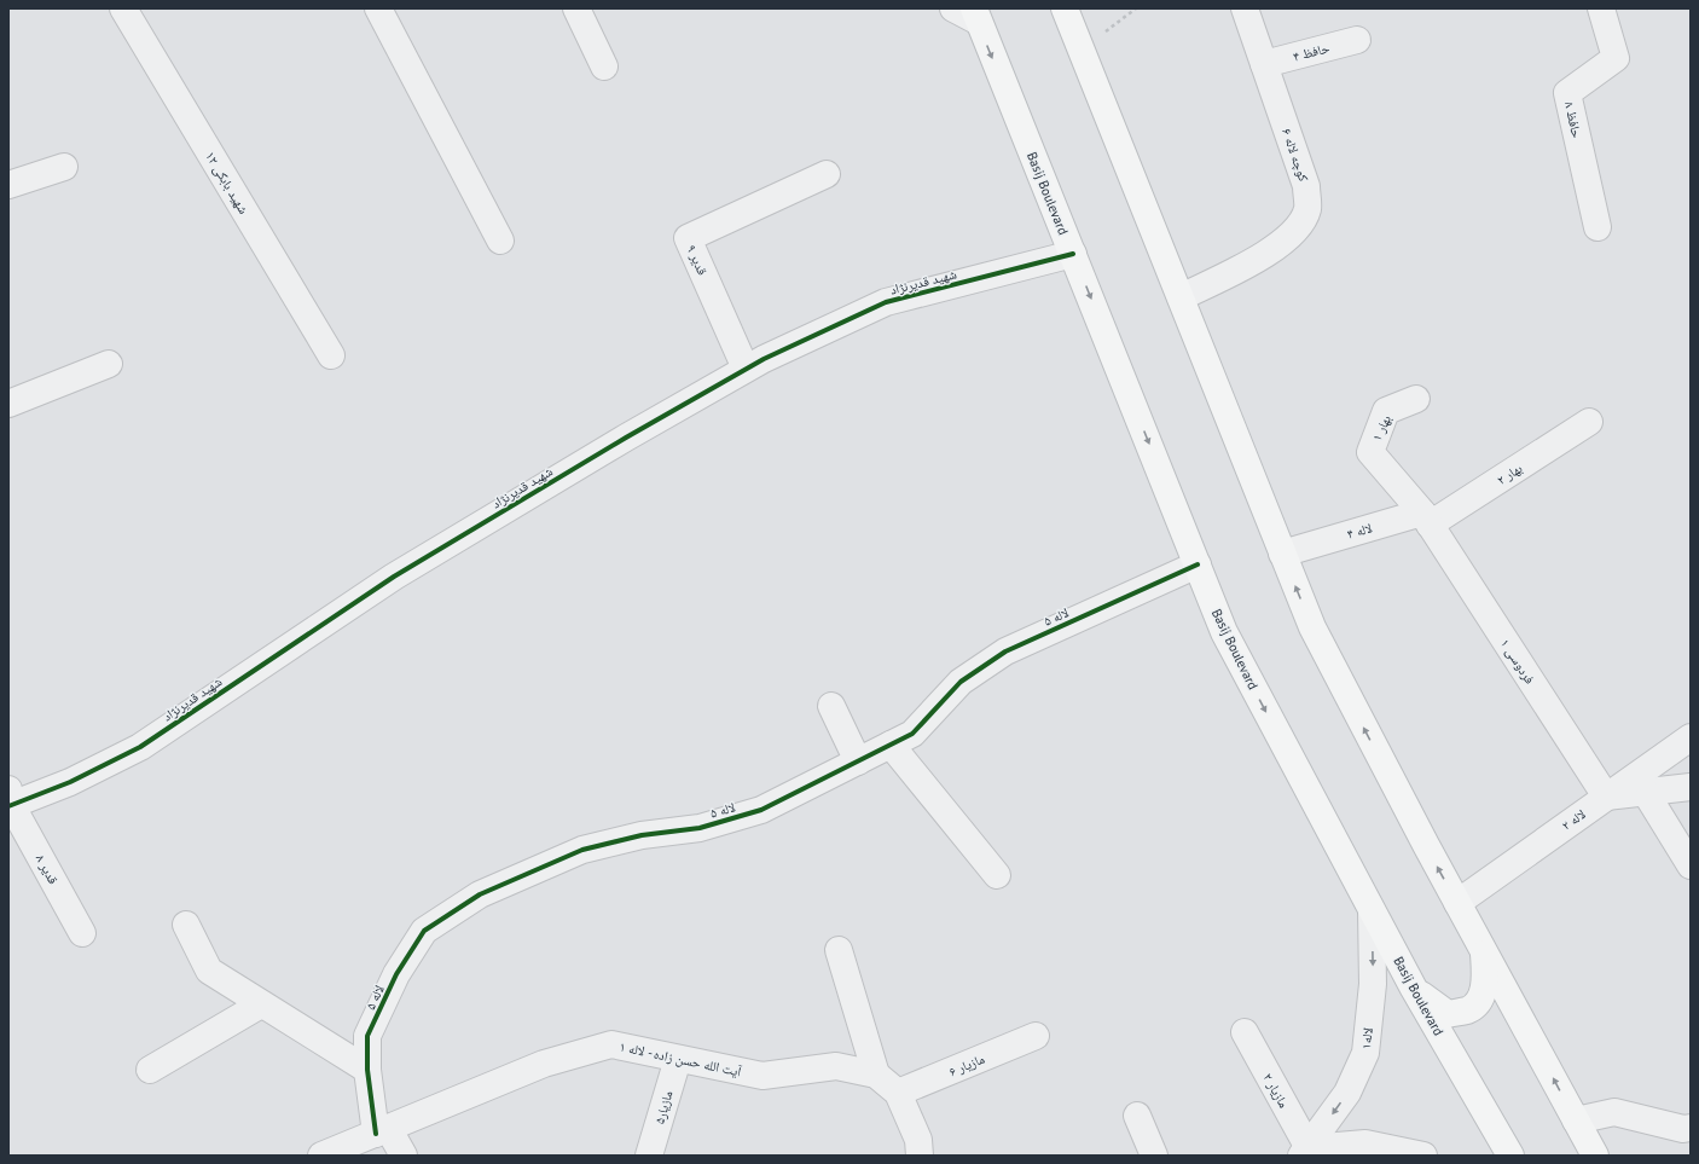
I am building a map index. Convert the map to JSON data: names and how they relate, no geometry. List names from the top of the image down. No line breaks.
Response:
{"streets":{"main road":["Basij Boulevard"],"street":["حافظ ۴","حافظ ۸","کوچه لاله ۶","شهید بابکی ۱۲","قدیر ۹","شهید قدیرنژاد","بهار ۱","بهار ۲","لاله ۴","لاله ۵","فردوسی ۱","لاله ۲","قدیر ۸","لاله۱","آیت الله حسن زاده - لاله ۱","مازیار ۶","مازیار ۲","مازیار۵"]},"crossings":[["حافظ ۴","کوچه لاله ۶"],["Basij Boulevard","شهید قدیرنژاد"],["Basij Boulevard","لاله ۵"],["Basij Boulevard","لاله۱"],["قدیر ۹","شهید قدیرنژاد"],["شهید قدیرنژاد","قدیر ۸"],["بهار ۱","بهار ۲"],["بهار ۱","لاله ۴"],["بهار ۱","فردوسی ۱"],["بهار ۲","لاله ۴"],["بهار ۲","فردوسی ۱"],["لاله ۴","فردوسی ۱"],["لاله ۵","آیت الله حسن زاده - لاله ۱"],["فردوسی ۱","لاله ۲"],["لاله۱","مازیار ۲"],["آیت الله حسن زاده - لاله ۱","مازیار ۶"],["آیت الله حسن زاده - لاله ۱","مازیار۵"]],"one_way":["لاله۱"]}
